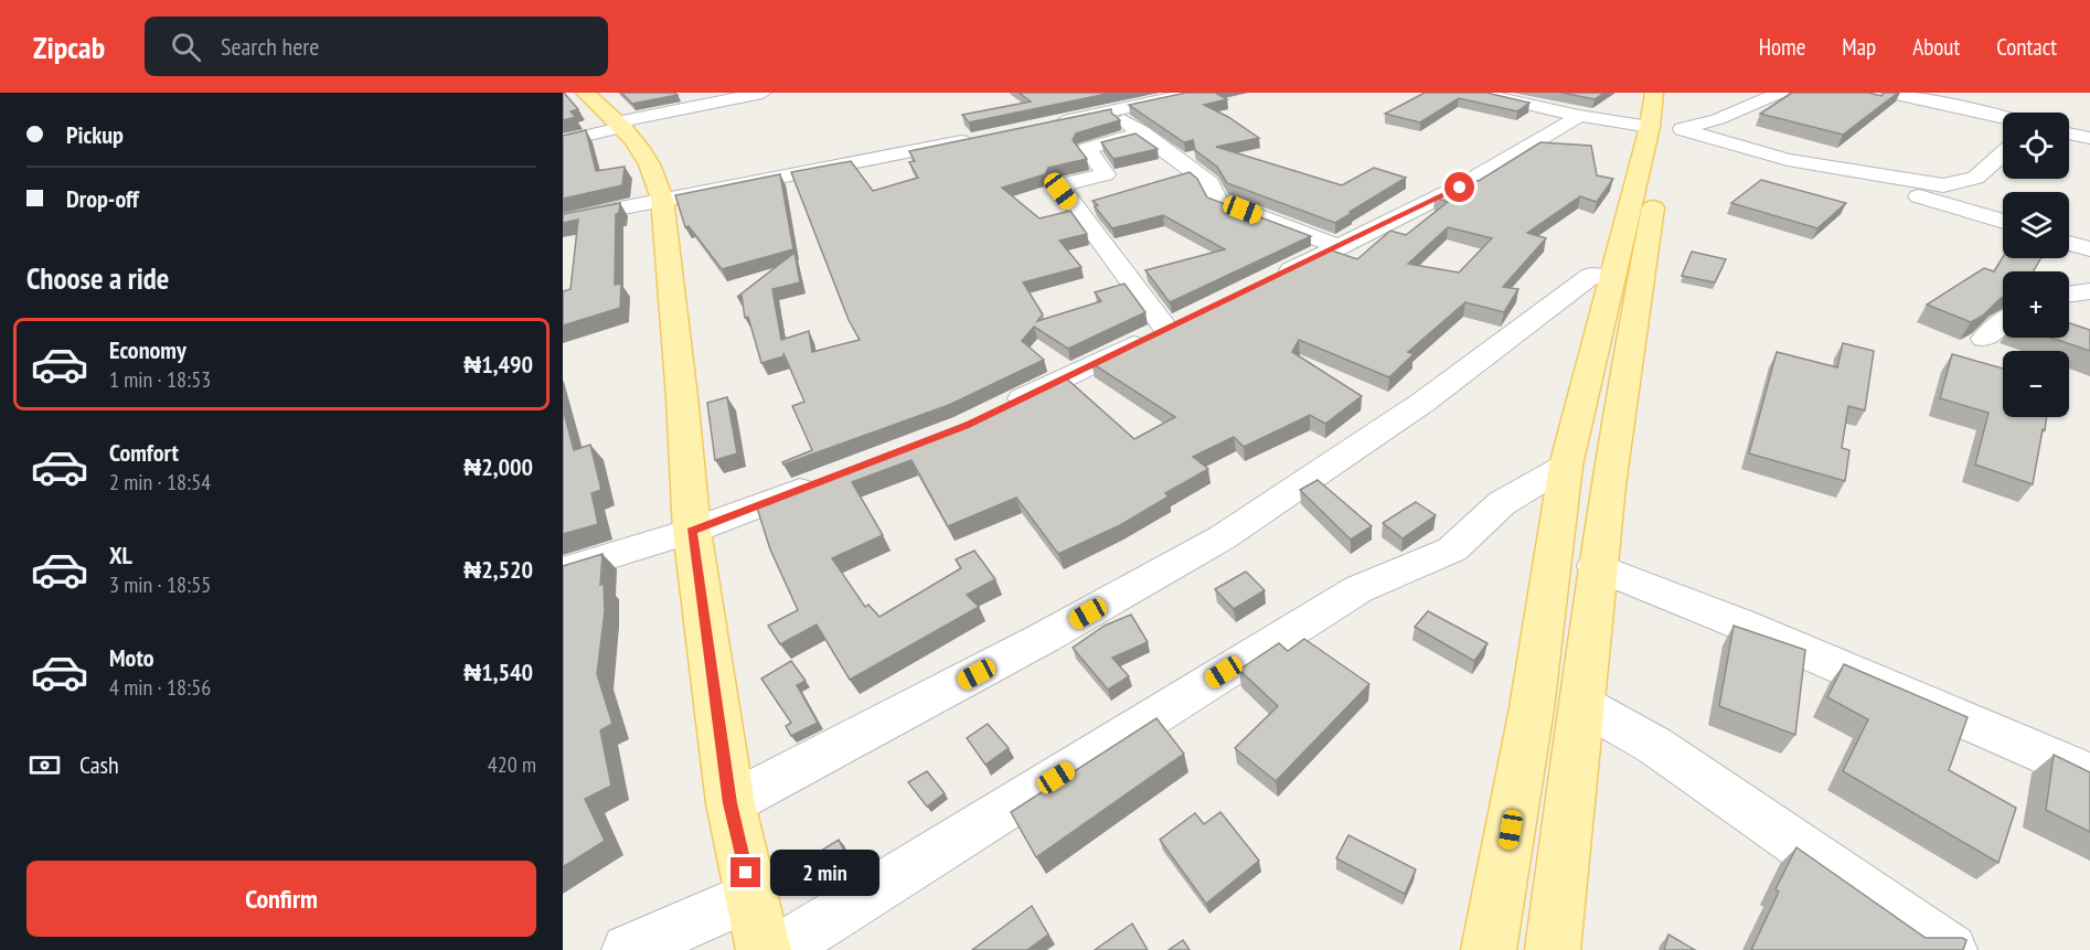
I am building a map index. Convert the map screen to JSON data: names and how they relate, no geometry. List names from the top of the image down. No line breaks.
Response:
{"page":{"header":"Zipcab","search":"Search here","nav":["Home","Map","About","Contact"],"banner":["Pickup","Drop-off"],"map_buttons":["+","−"],"heading":"Choose a ride","list":[{"name":"Economy","note":"1 min · 18:53","value":"₦1,490"},{"name":"Comfort","note":"2 min · 18:54","value":"₦2,000"},{"name":"XL","note":"3 min · 18:55","value":"₦2,520"},{"name":"Moto","note":"4 min · 18:56","value":"₦1,540"}],"pay":["Cash","420 m"],"buttons":"Confirm","bubble":"2 min"}}
